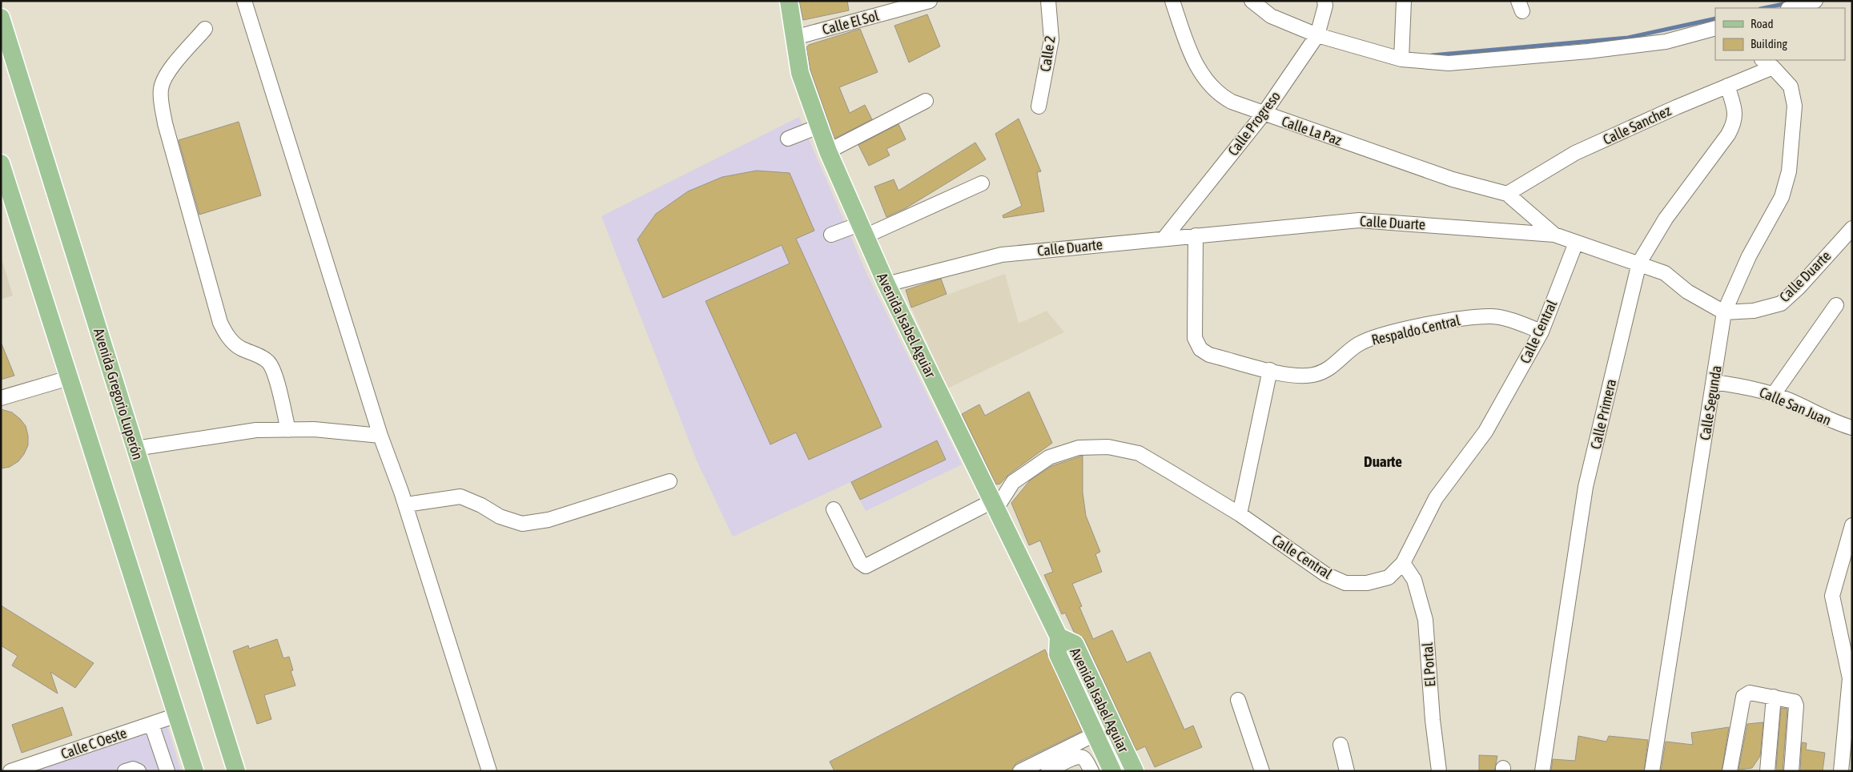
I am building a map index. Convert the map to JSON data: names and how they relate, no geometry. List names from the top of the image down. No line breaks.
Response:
{"streets":{"main road":["Avenida Isabel Aguiar","Avenida Gregorio Luperón"],"street":["Calle El Sol","Calle 2","Calle Progreso","Calle Sanchez","Calle La Paz","Calle Duarte","Respaldo Central","Calle Central","Calle Segunda","Calle San Juan","Calle Primera","El Portal","Calle C Oeste"]},"crossings":[["Calle El Sol","Avenida Isabel Aguiar"],["Calle Progreso","Calle La Paz"],["Calle Progreso","Calle Duarte"],["Calle Sanchez","Calle La Paz"],["Calle Sanchez","Calle Segunda"],["Calle Sanchez","Calle Primera"],["Calle Duarte","Avenida Isabel Aguiar"],["Calle Duarte","Respaldo Central"],["Calle Duarte","Calle Central"],["Calle Duarte","Calle Segunda"],["Calle Duarte","Calle Primera"],["Avenida Isabel Aguiar","Calle Central"],["Respaldo Central","Calle Central"],["Calle Central","El Portal"],["Calle Segunda","Calle San Juan"]],"districts":["Duarte"],"legend":["Road","Building"]}
